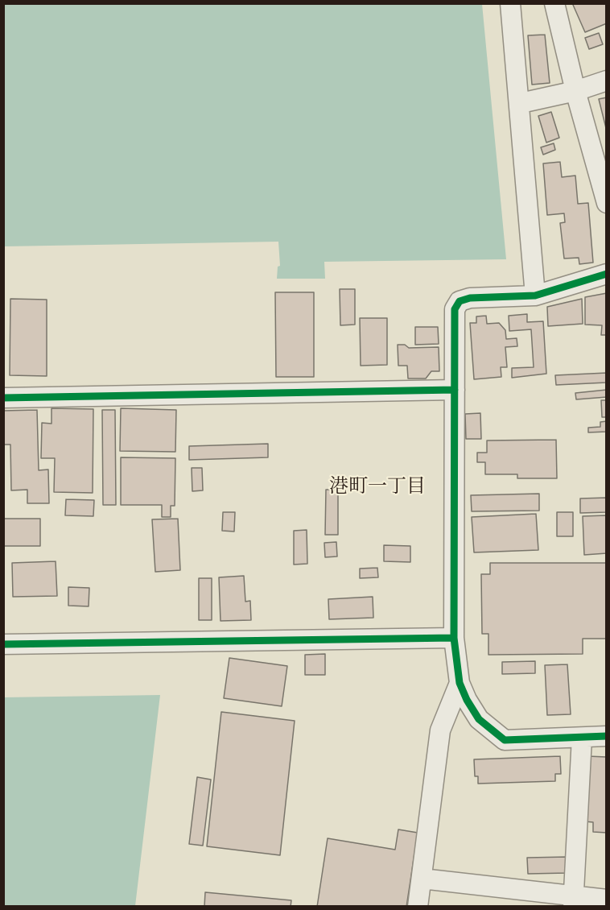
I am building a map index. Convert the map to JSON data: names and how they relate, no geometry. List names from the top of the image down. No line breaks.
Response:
{"districts":["港町一丁目"]}
